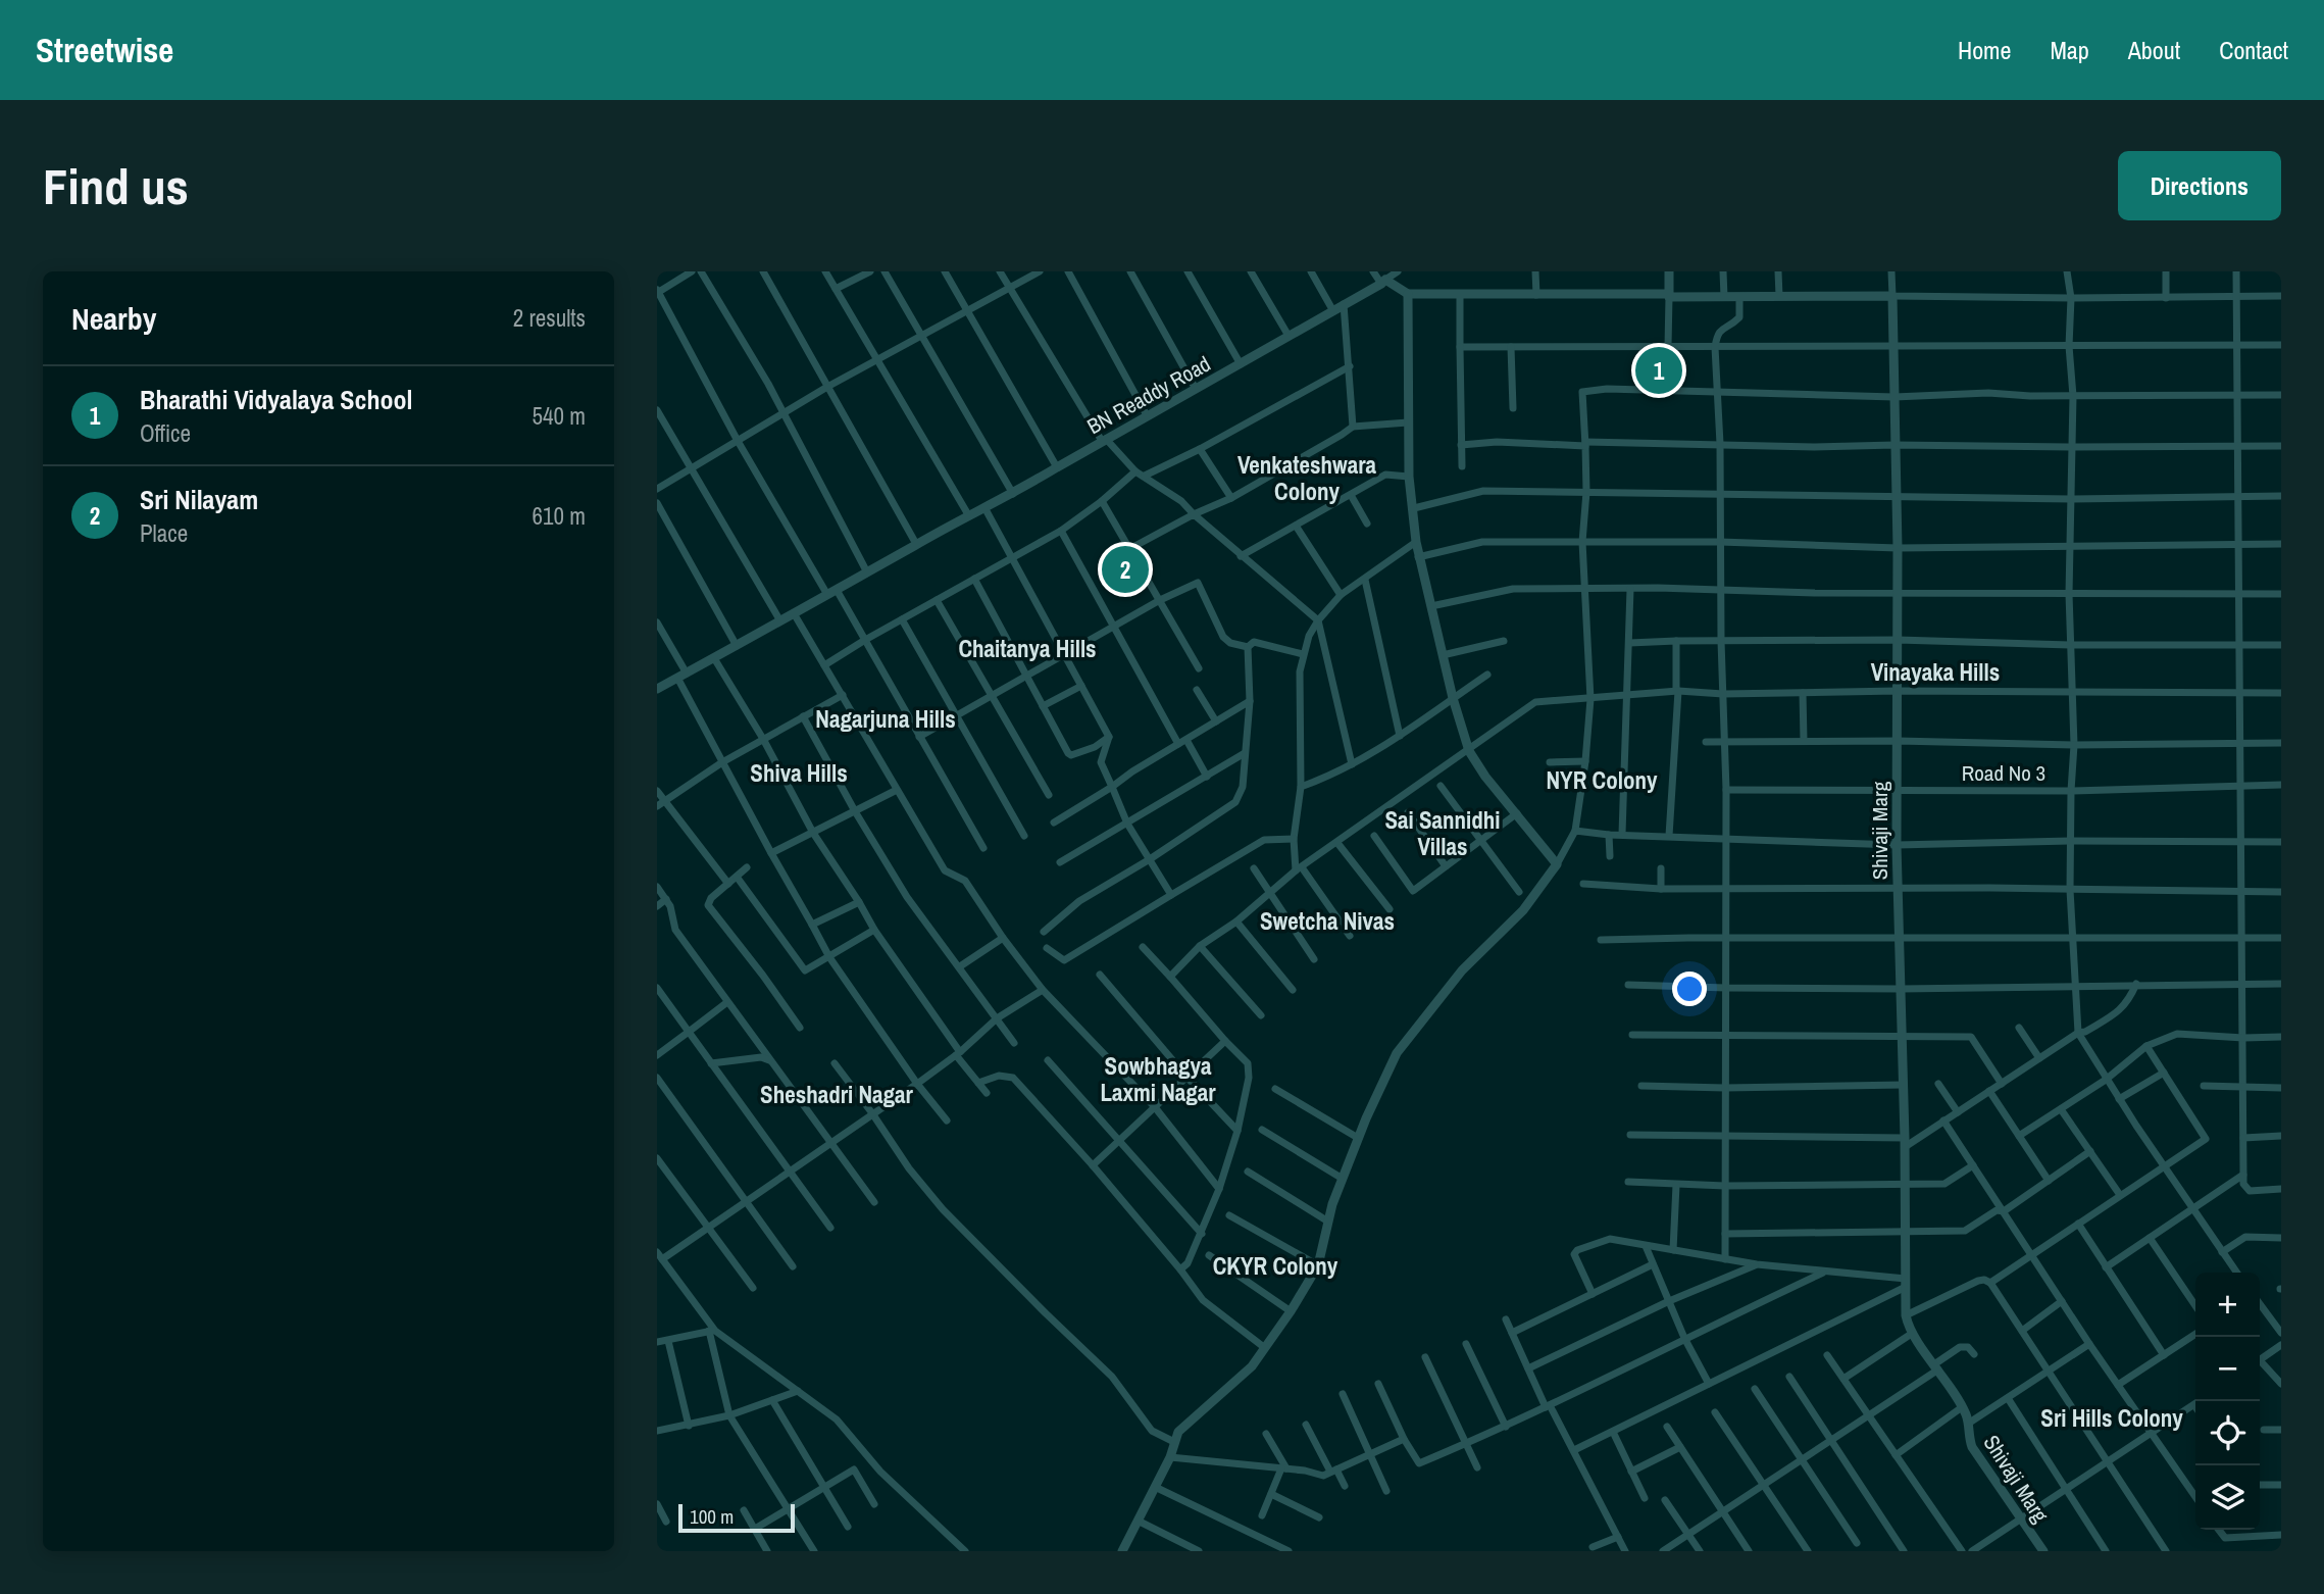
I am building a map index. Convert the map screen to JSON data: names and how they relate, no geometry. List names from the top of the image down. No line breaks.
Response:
{"streets":{"street":["BN Readdy Road","Road No 3","Shivaji Marg"]},"crossings":[["Road No 3","Shivaji Marg"]],"districts":["Venkateshwara Colony","Chaitanya Hills","Vinayaka Hills","Nagarjuna Hills","Shiva Hills","NYR Colony","Sai Sannidhi Villas","Swetcha Nivas","Sowbhagya Laxmi Nagar","Sheshadri Nagar","CKYR Colony","Sri Hills Colony"],"scale_bar":"100 m","page":{"header":"Streetwise","nav":["Home","Map","About","Contact"],"buttons":"Directions","title":"Find us","heading":["Nearby","2 results"],"pins":["1","2"],"list":[{"mark":"1","name":"Bharathi Vidyalaya School","note":"Office","value":"540 m"},{"mark":"2","name":"Sri Nilayam","note":"Place","value":"610 m"}],"map_buttons":["+","−"],"scale":"100 m"}}
